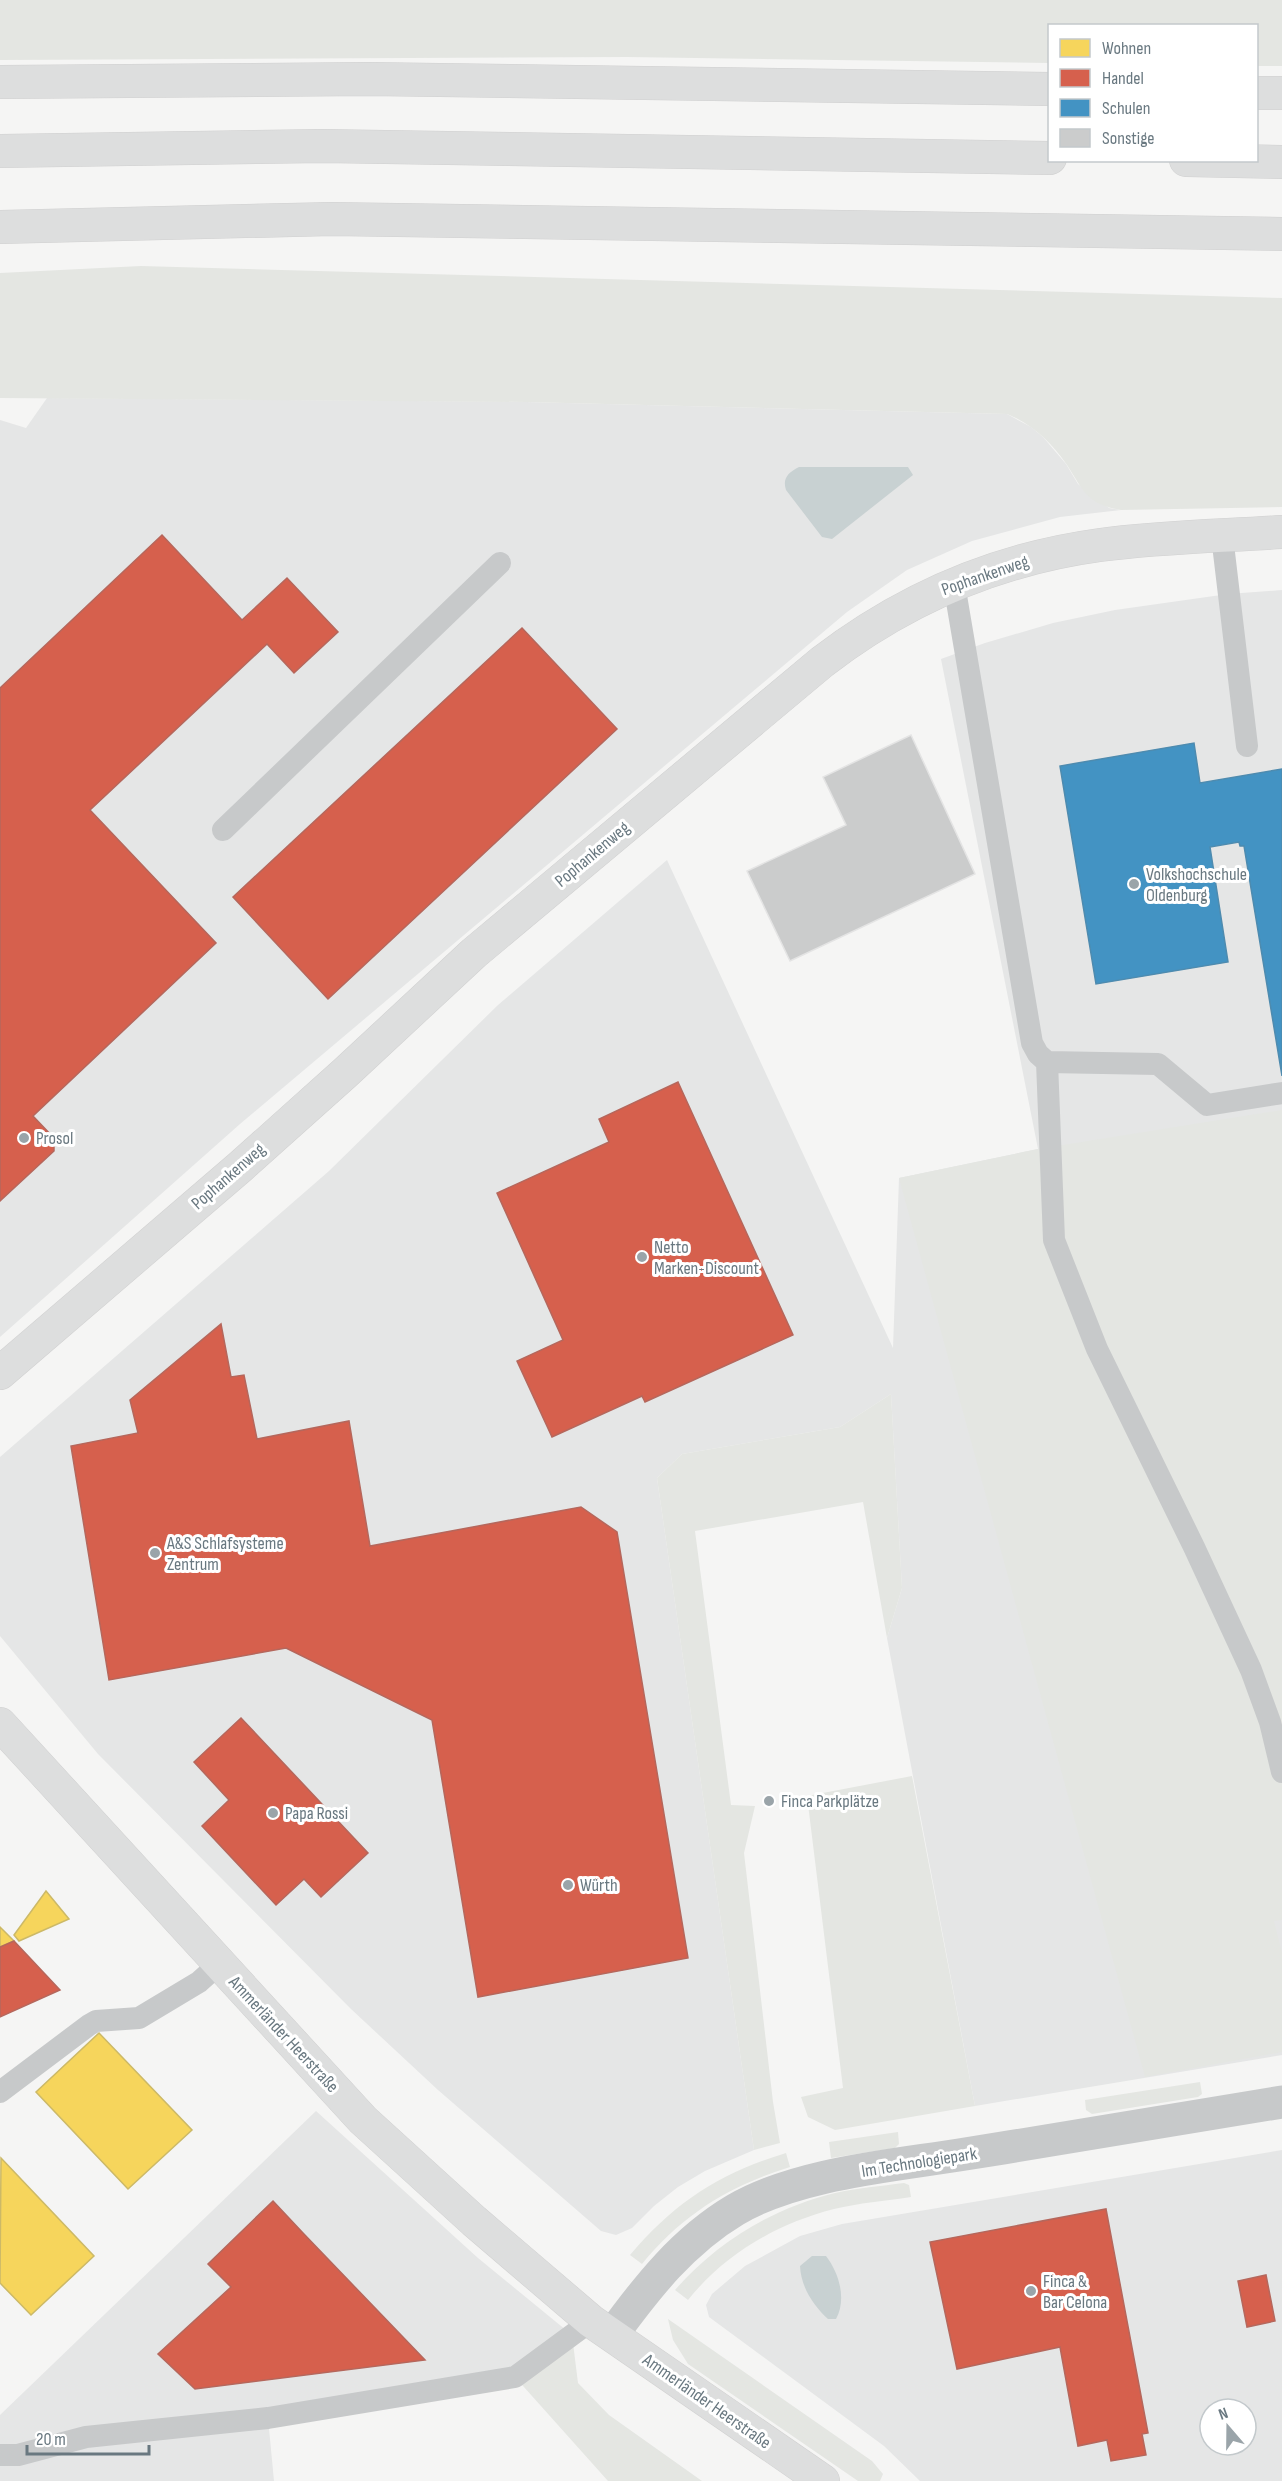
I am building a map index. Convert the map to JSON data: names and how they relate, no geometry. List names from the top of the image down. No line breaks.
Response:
{"streets":{"main road":["Pophankenweg","Ammerländer Heerstraße"],"street":["Im Technologiepark"]},"crossings":[["Ammerländer Heerstraße","Im Technologiepark"]],"places":["Volkshochschule Oldenburg","Prosol","Netto Marken-Discount","A&S Schlafsysteme Zentrum","Finca Parkplätze","Papa Rossi","Würth","Finca & Bar Celona"],"legend":["Wohnen","Handel","Schulen","Sonstige"],"scale_bar":"20 m","north":"top"}
